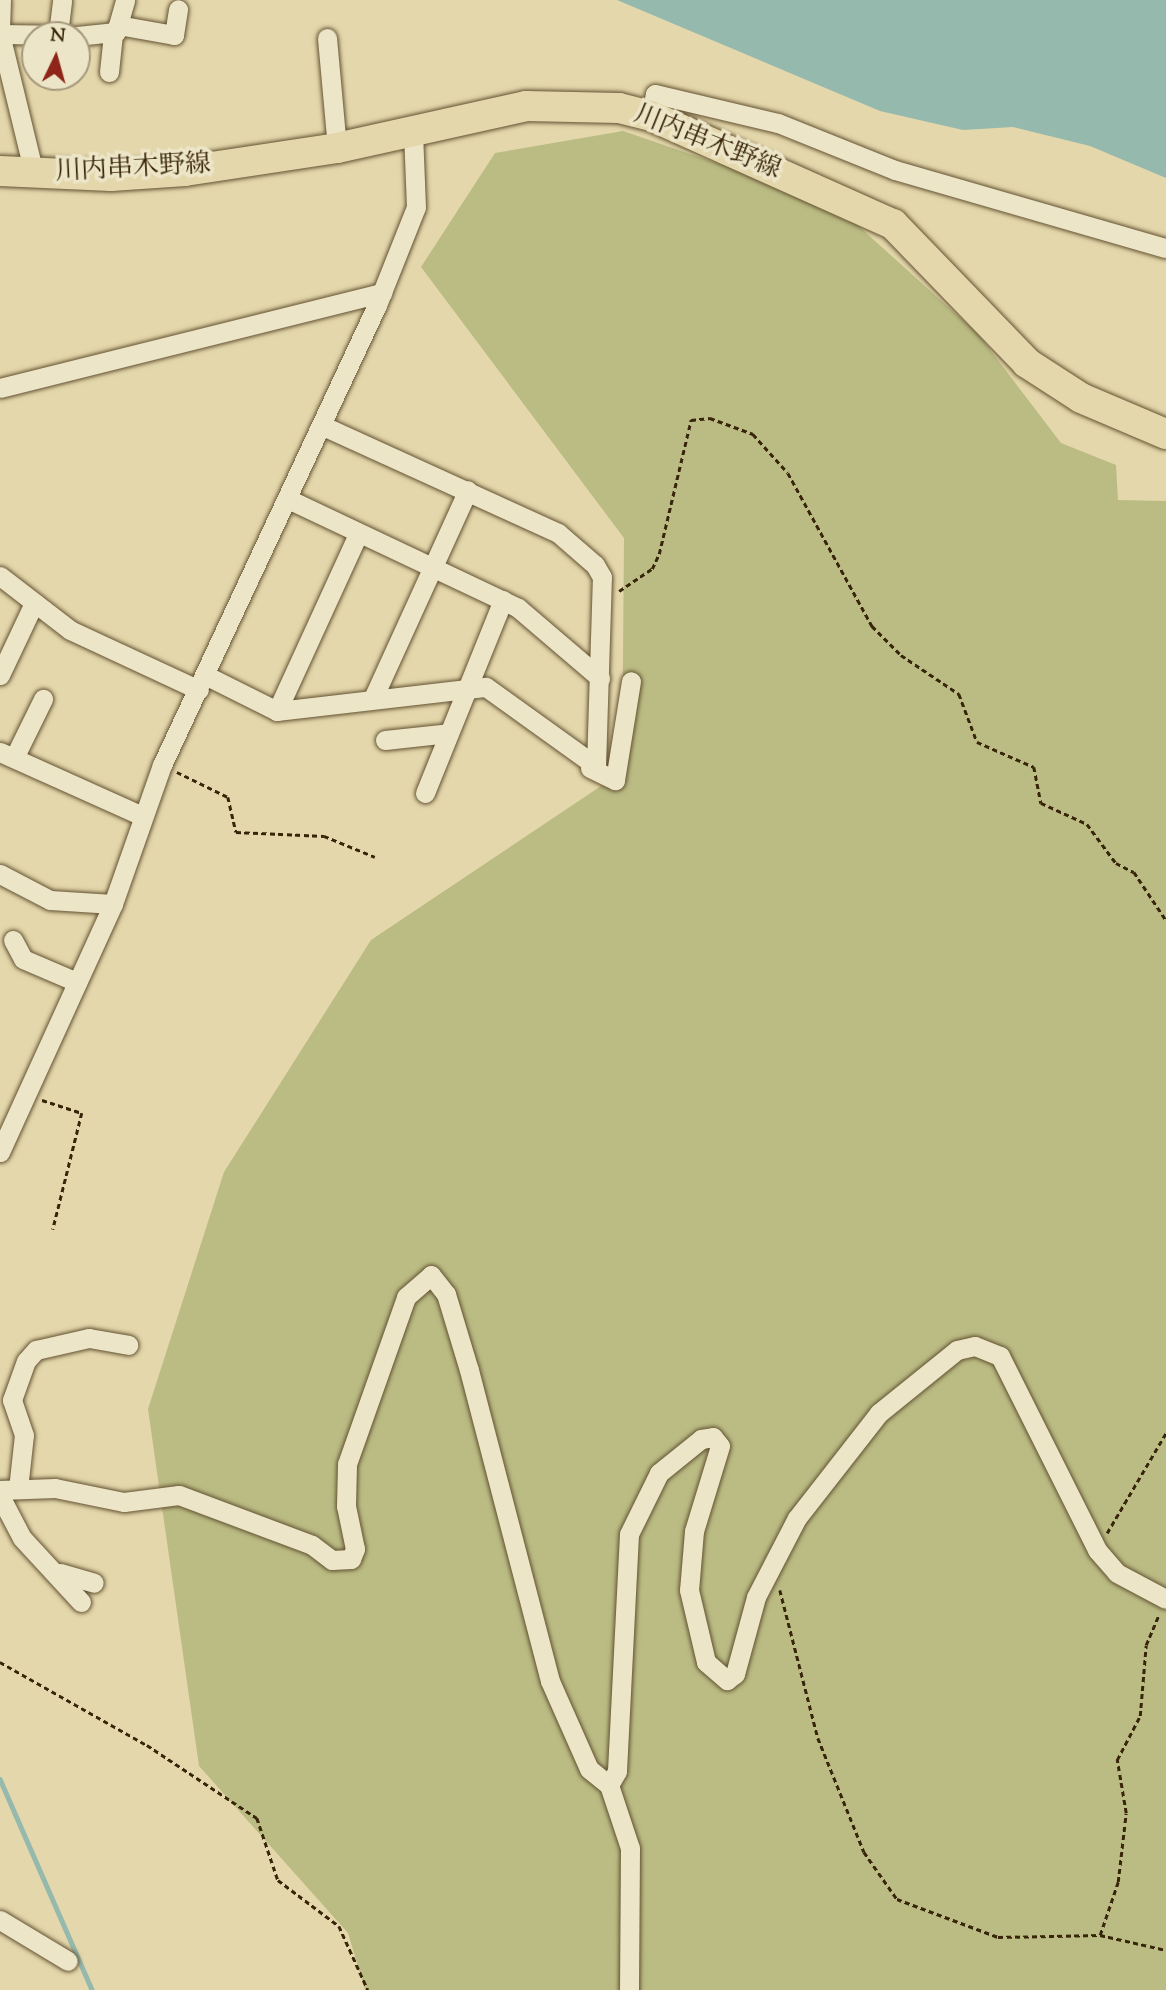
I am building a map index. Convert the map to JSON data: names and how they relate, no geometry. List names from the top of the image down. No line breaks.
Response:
{"streets":{"main road":["川内串木野線"]},"north":"top"}
